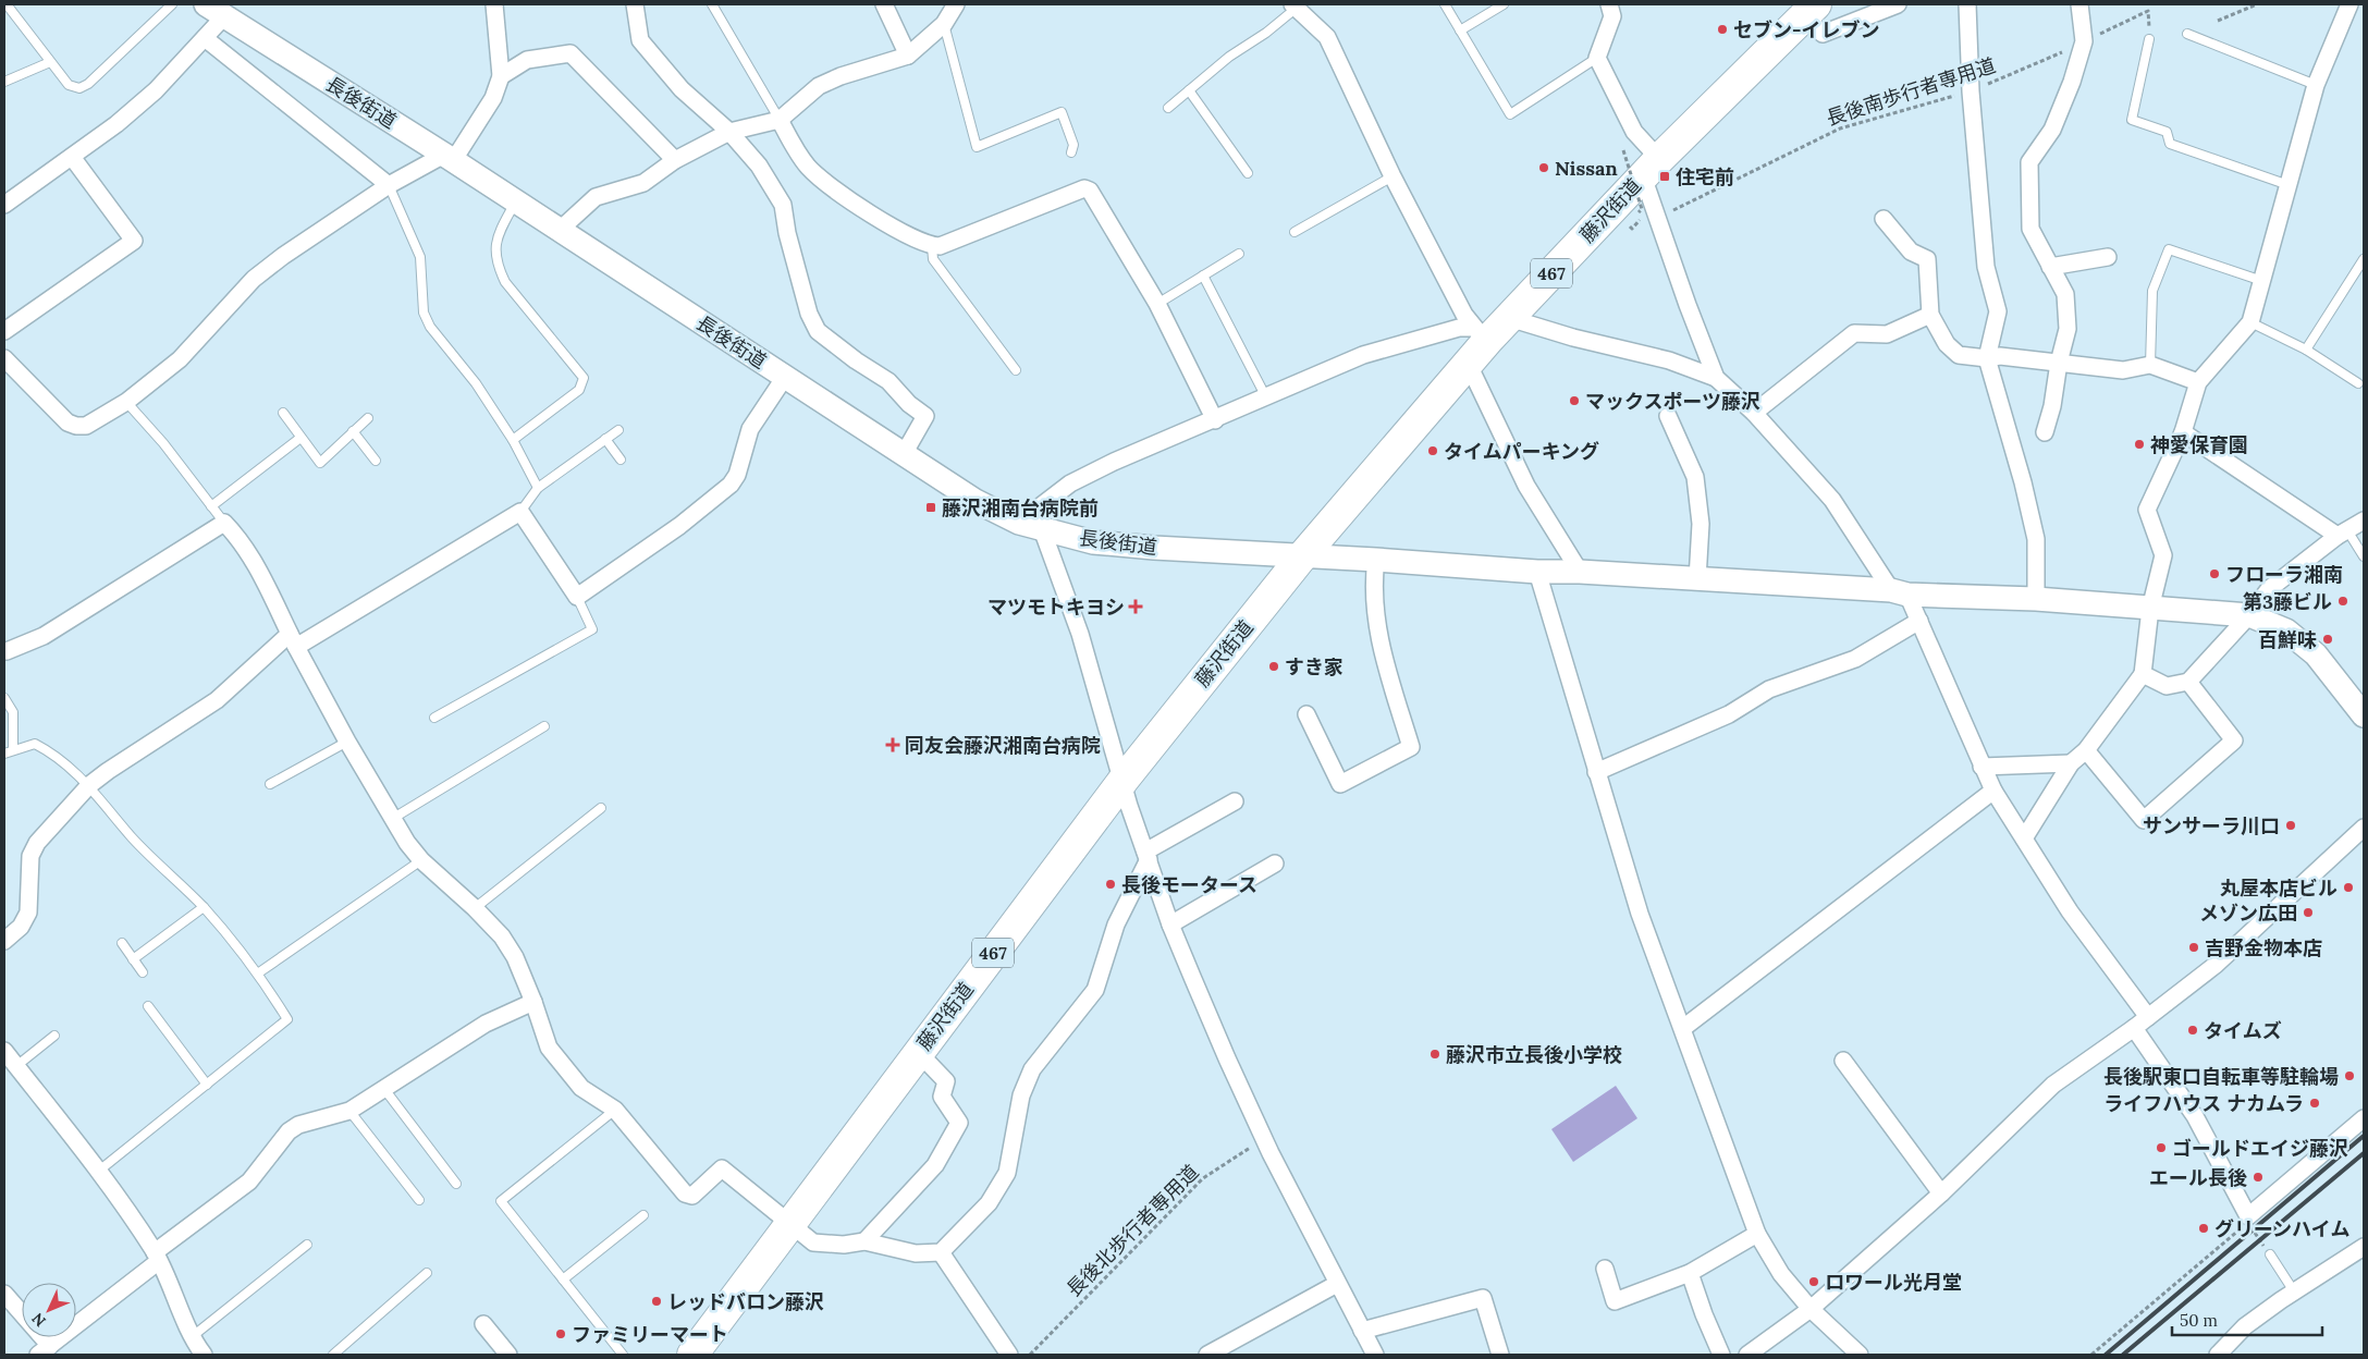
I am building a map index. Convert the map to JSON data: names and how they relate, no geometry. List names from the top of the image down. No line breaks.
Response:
{"streets":{"highway":["藤沢街道","467"],"street":["長後街道"],"path":["長後南歩行者専用道","長後北歩行者専用道"]},"crossings":[["長後街道","藤沢街道"]],"places":{"other":["セブン-イレブン","Nissan","マックスポーツ藤沢","神愛保育園","タイムパーキング","フローラ湘南","第3藤ビル","百鮮味","すき家","サンサーラ川口","長後モータース","丸屋本店ビル","メゾン広田","吉野金物本店","タイムズ","藤沢市立長後小学校","長後駅東口自転車等駐輪場","ライフハウス ナカムラ","ゴールドエイジ藤沢","エール長後","グリーンハイム","ロワール光月堂","レッドバロン藤沢","ファミリーマート"],"transit":["住宅前","藤沢湘南台病院前"],"health":["マツモトキヨシ","同友会藤沢湘南台病院"]},"scale_bar":"50 m","north":"bottom left"}
